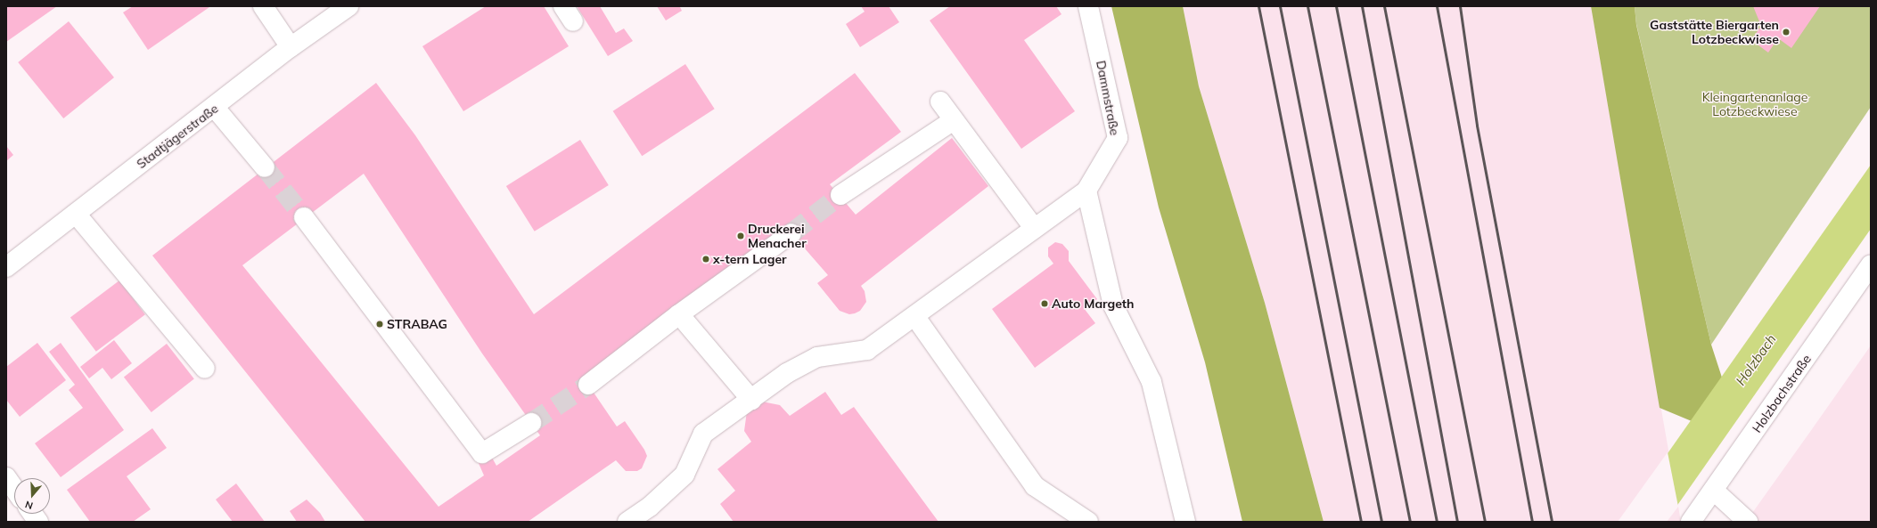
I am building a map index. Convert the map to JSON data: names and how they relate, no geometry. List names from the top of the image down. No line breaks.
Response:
{"streets":{"street":["Dammstraße","Stadtjägerstraße","Holzbachstraße"]},"water":["Holzbach"],"parks":["Kleingartenanlage Lotzbeckwiese"],"places":["Gaststätte Biergarten Lotzbeckwiese","Druckerei Menacher","x-tern Lager","Auto Margeth","STRABAG"],"north":"bottom"}
